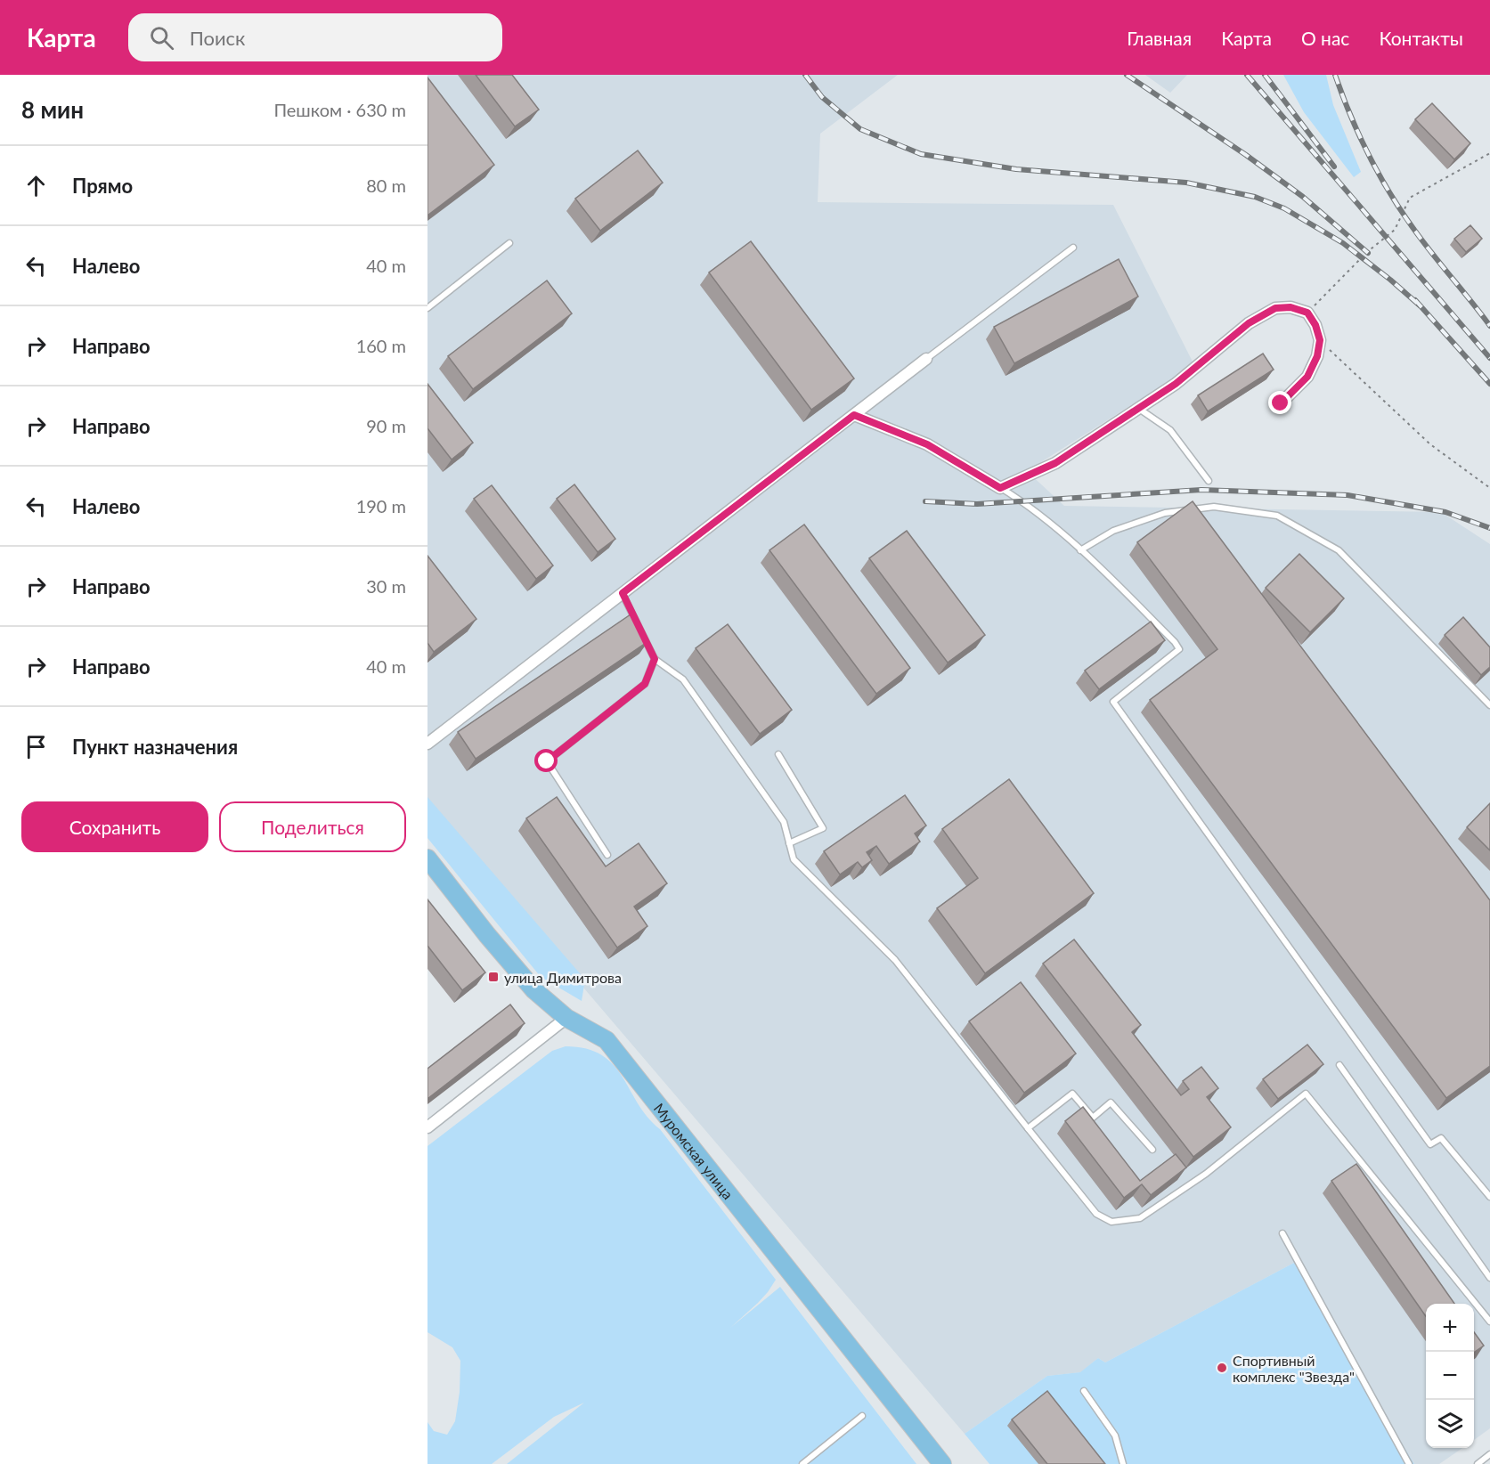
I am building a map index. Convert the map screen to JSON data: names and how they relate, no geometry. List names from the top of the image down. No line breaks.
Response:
{"streets":{"main road":["Муромская улица"]},"places":{"transit":["улица Димитрова"],"other":["Спортивный комплекс \"Звезда\""]},"page":{"header":"Карта","search":"Поиск","nav":["Главная","Карта","О нас","Контакты"],"heading":["8 мин","Пешком · 630 m"],"list":[["Прямо","80 m"],["Налево","40 m"],["Направо","160 m"],["Направо","90 m"],["Налево","190 m"],["Направо","30 m"],["Направо","40 m"],"Пункт назначения"],"buttons":["Сохранить","Поделиться"],"map_buttons":["+","−"]}}
